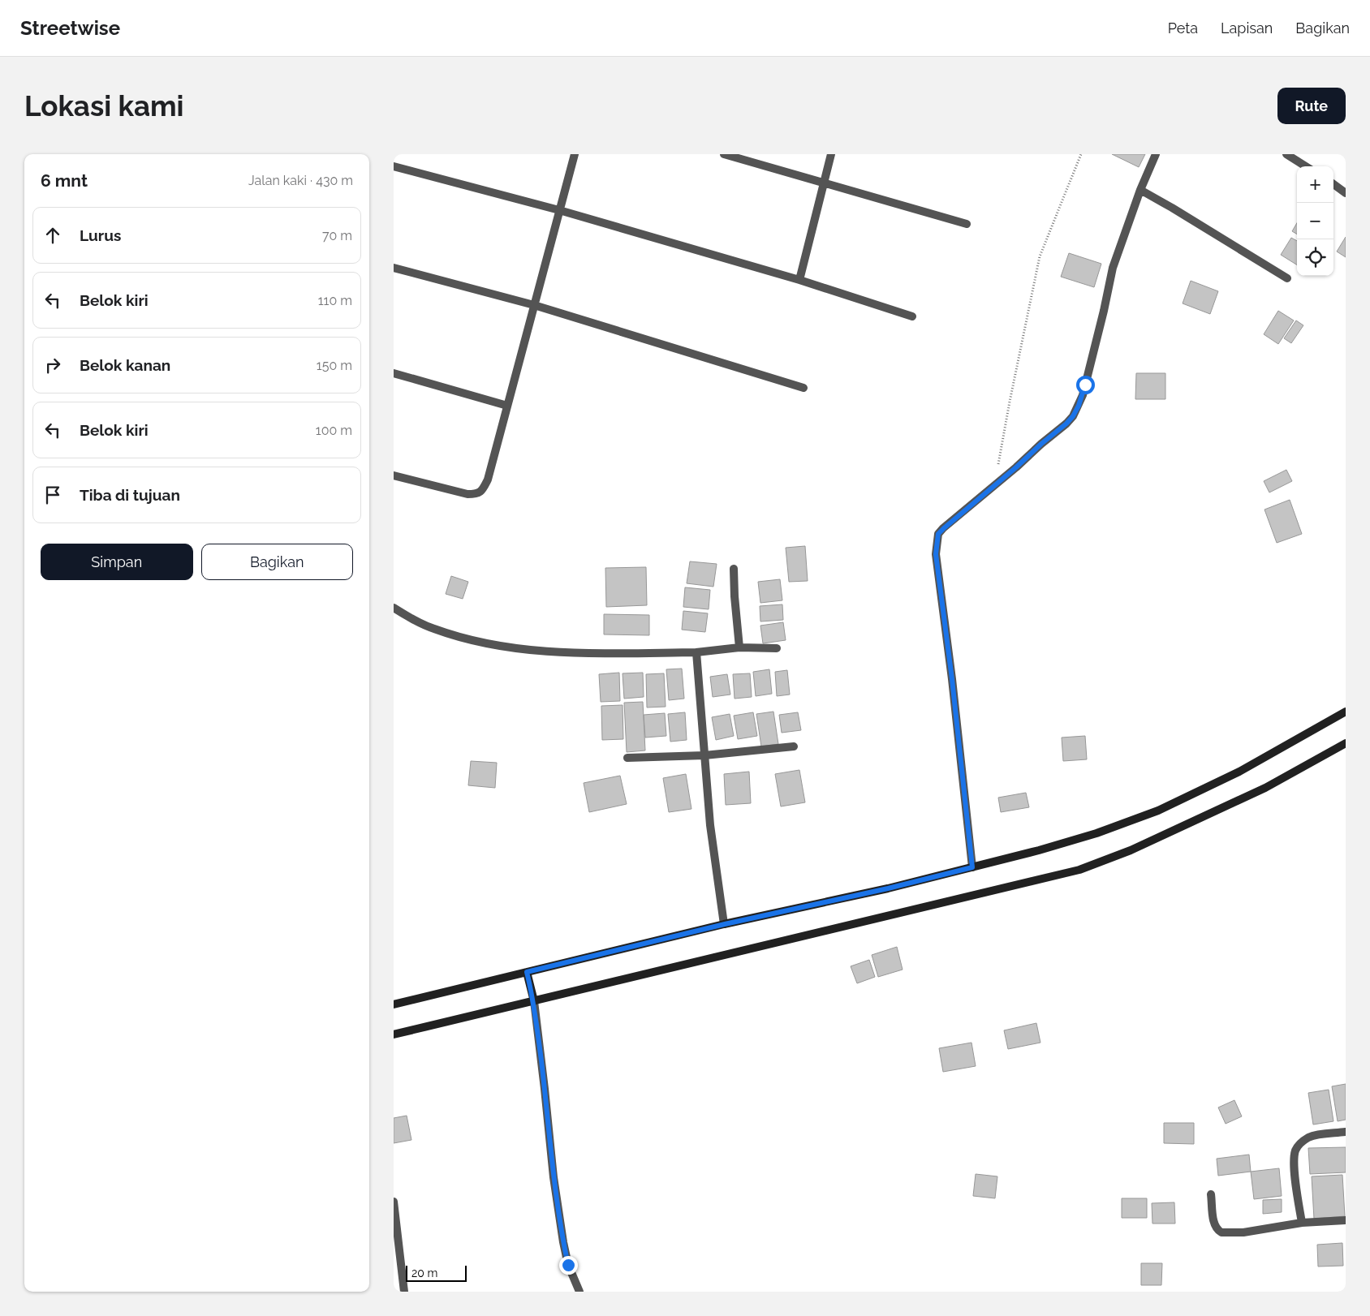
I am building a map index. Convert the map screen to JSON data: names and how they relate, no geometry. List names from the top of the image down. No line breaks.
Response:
{"scale_bar":"20 m","page":{"header":"Streetwise","nav":["Peta","Lapisan","Bagikan"],"buttons":["Rute",["Simpan","Bagikan"]],"title":"Lokasi kami","heading":["6 mnt","Jalan kaki · 430 m"],"map_buttons":["+","−"],"list":[["Lurus","70 m"],["Belok kiri","110 m"],["Belok kanan","150 m"],["Belok kiri","100 m"],"Tiba di tujuan"],"scale":"20 m"}}
